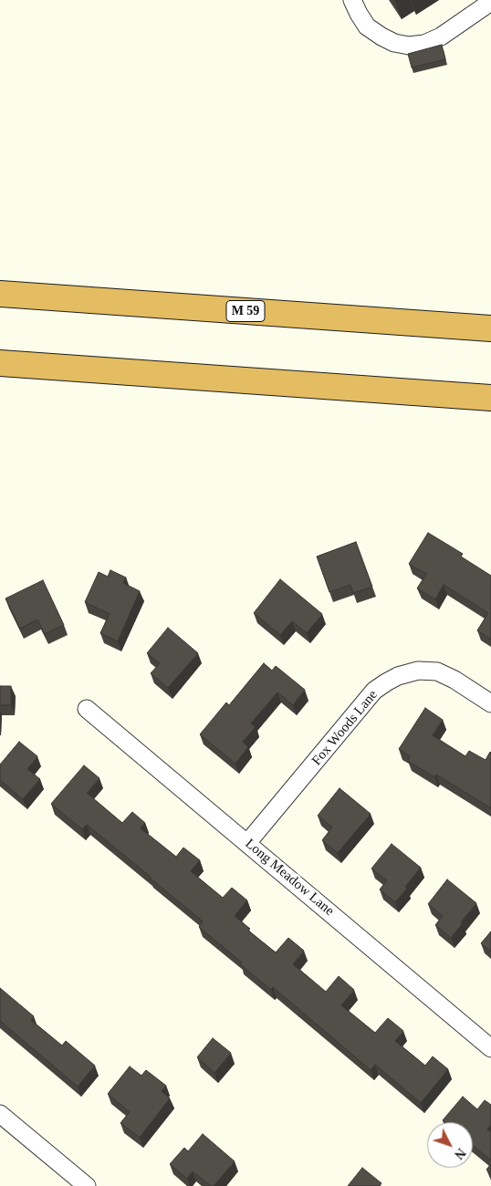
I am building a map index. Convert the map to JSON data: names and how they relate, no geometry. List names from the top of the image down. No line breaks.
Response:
{"streets":{"highway":["M 59"],"street":["Fox Woods Lane","Long Meadow Lane"]},"crossings":[["Fox Woods Lane","Long Meadow Lane"]],"north":"bottom right"}
